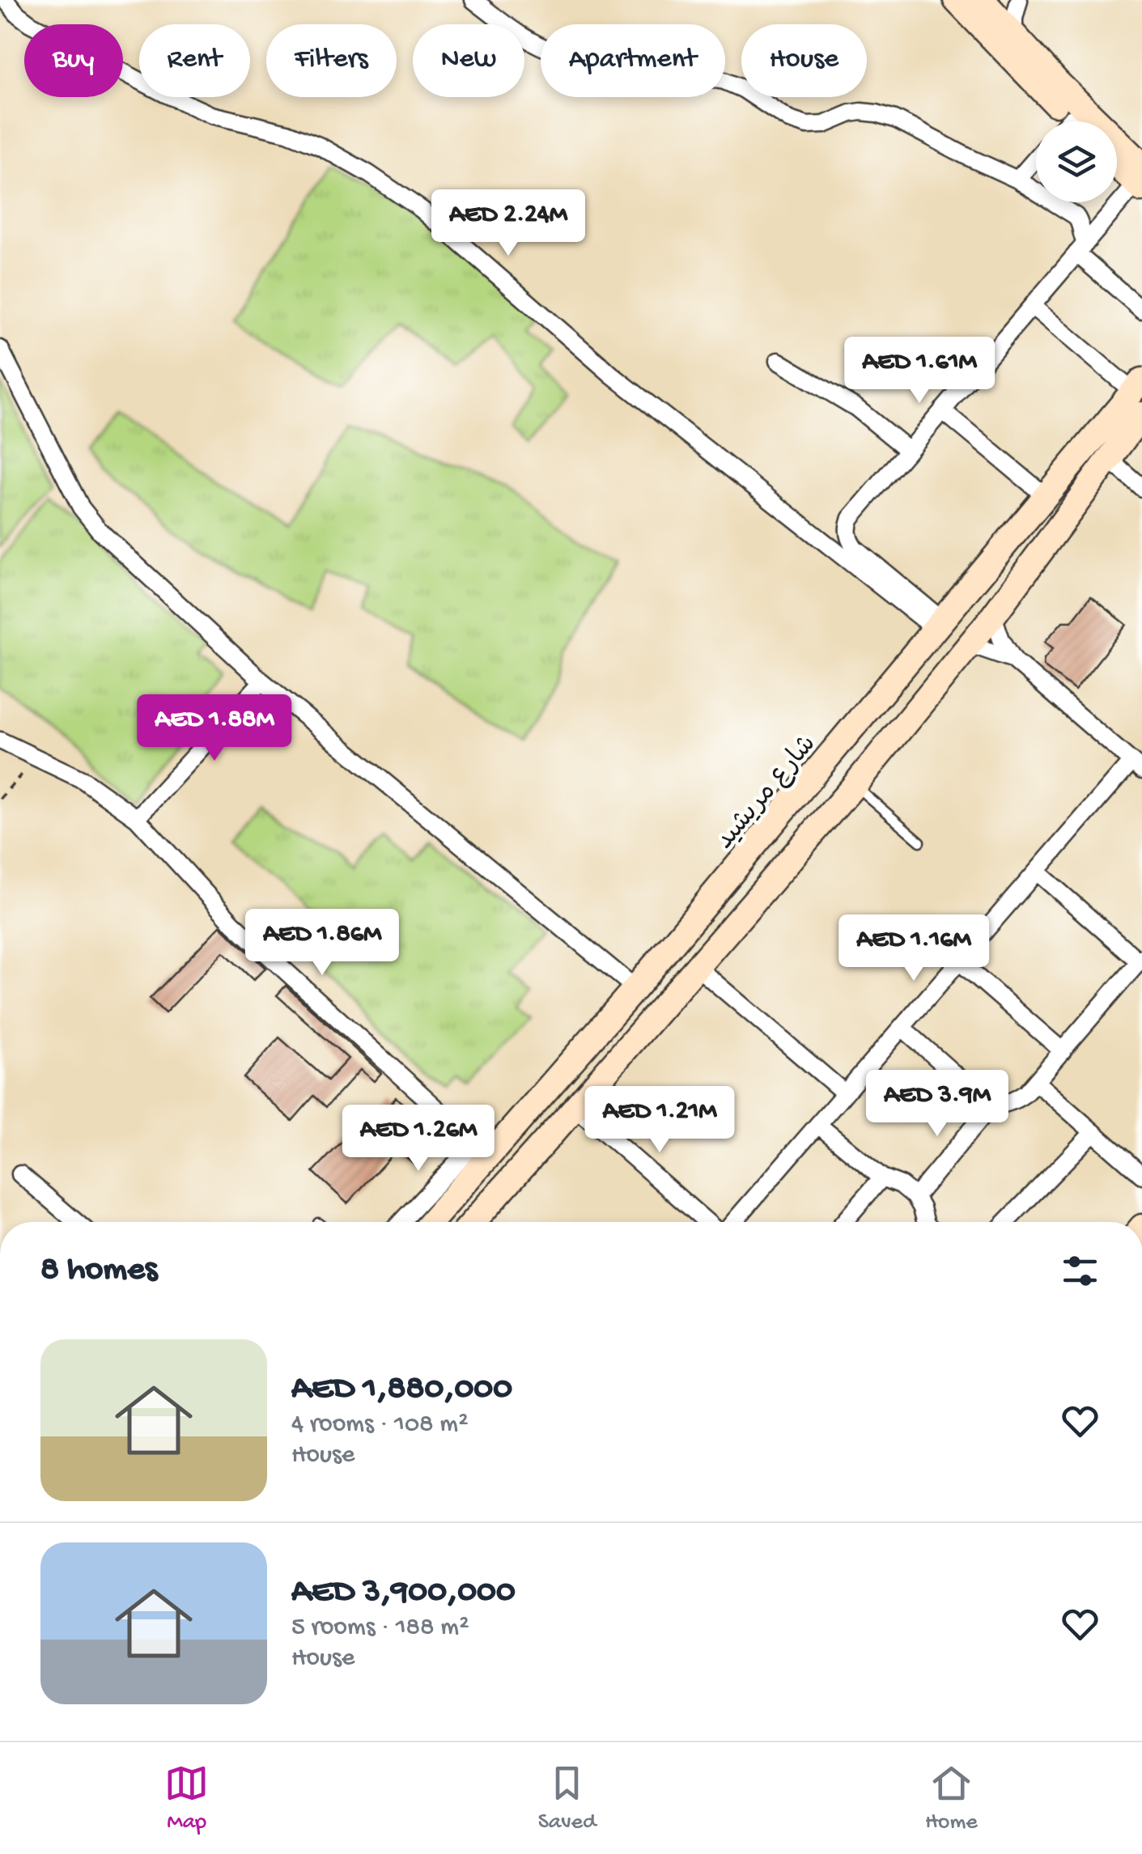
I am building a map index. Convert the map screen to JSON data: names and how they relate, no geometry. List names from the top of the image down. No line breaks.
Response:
{"streets":{"main road":["شارع مريشيد"]},"page":{"chip":["Buy","Rent","Filters","New","Apartment","House"],"price":["AED 2.24M","AED 1.61M","AED 1.88M","AED 1.86M","AED 1.16M","AED 3.9M","AED 1.21M","AED 1.26M"],"heading":"8 homes","list":[{"name":"AED 1,880,000","note":"4 rooms · 108 m² · House"},{"name":"AED 3,900,000","note":"5 rooms · 188 m² · House"}],"tabs":["Map","Saved","Home"]}}
